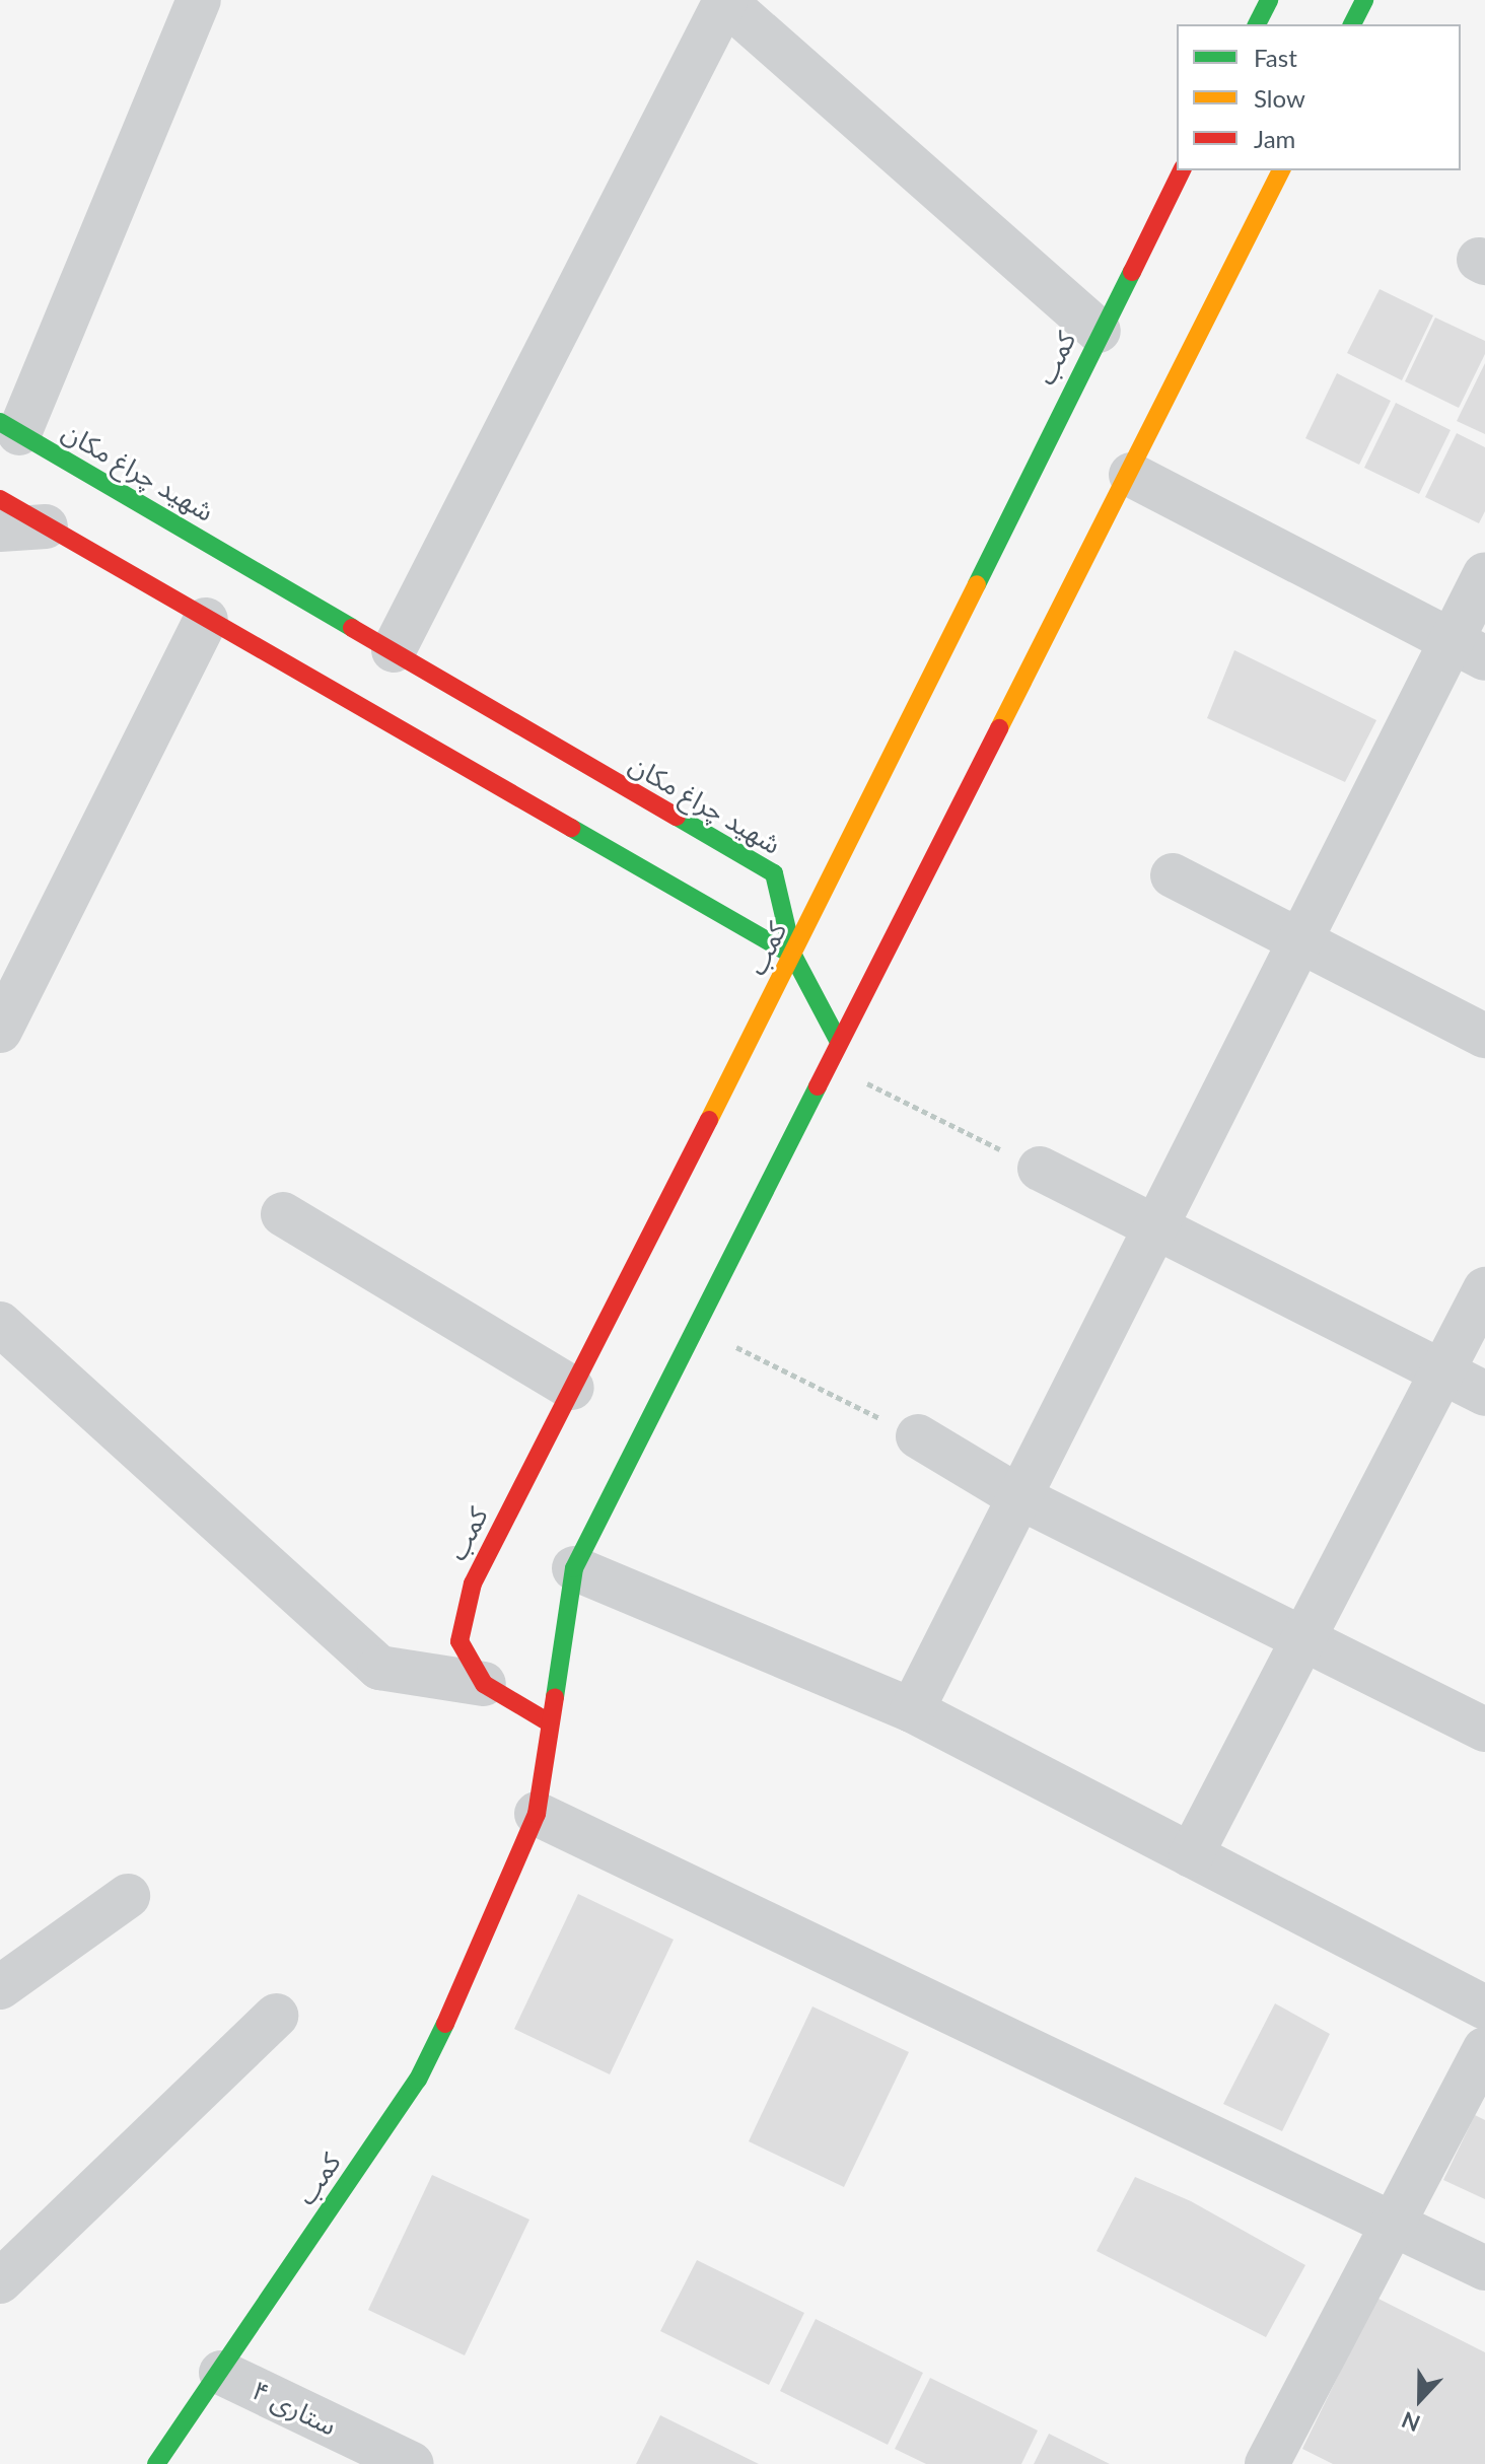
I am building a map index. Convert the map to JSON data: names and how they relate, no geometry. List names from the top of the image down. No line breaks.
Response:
{"streets":{"street":["کمب","شهید چراغ مکان","ستاری ۴"]},"crossings":[["کمب","شهید چراغ مکان"],["کمب","ستاری ۴"]],"legend":["Fast","Slow","Jam"],"north":"bottom"}
